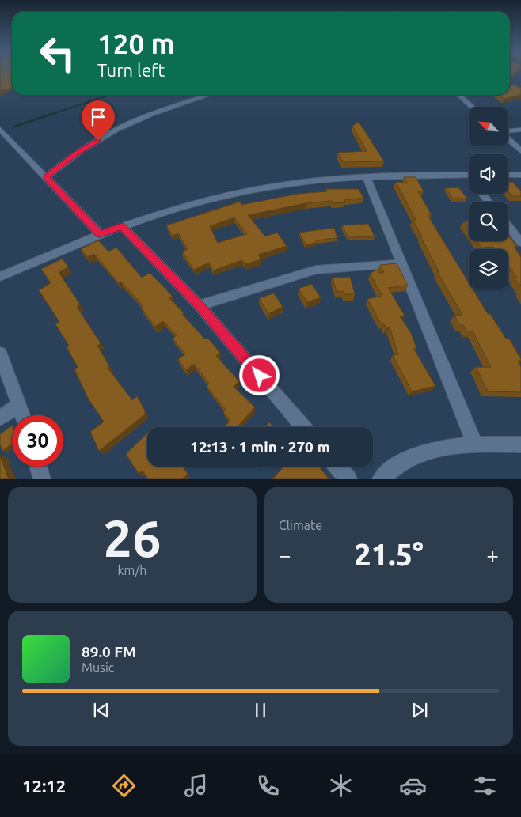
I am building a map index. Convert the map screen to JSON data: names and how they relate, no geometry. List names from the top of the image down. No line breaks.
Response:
{"north":"top left","page":{"turn":["120 m","Turn left"],"limit":"30","trip":"12:13 · 1 min · 270 m","tile":[["26","km/h"],"Climate"],"heat":["−","21.5°","+"],"song":["89.0 FM","Music"],"tabs":"12:12"}}
